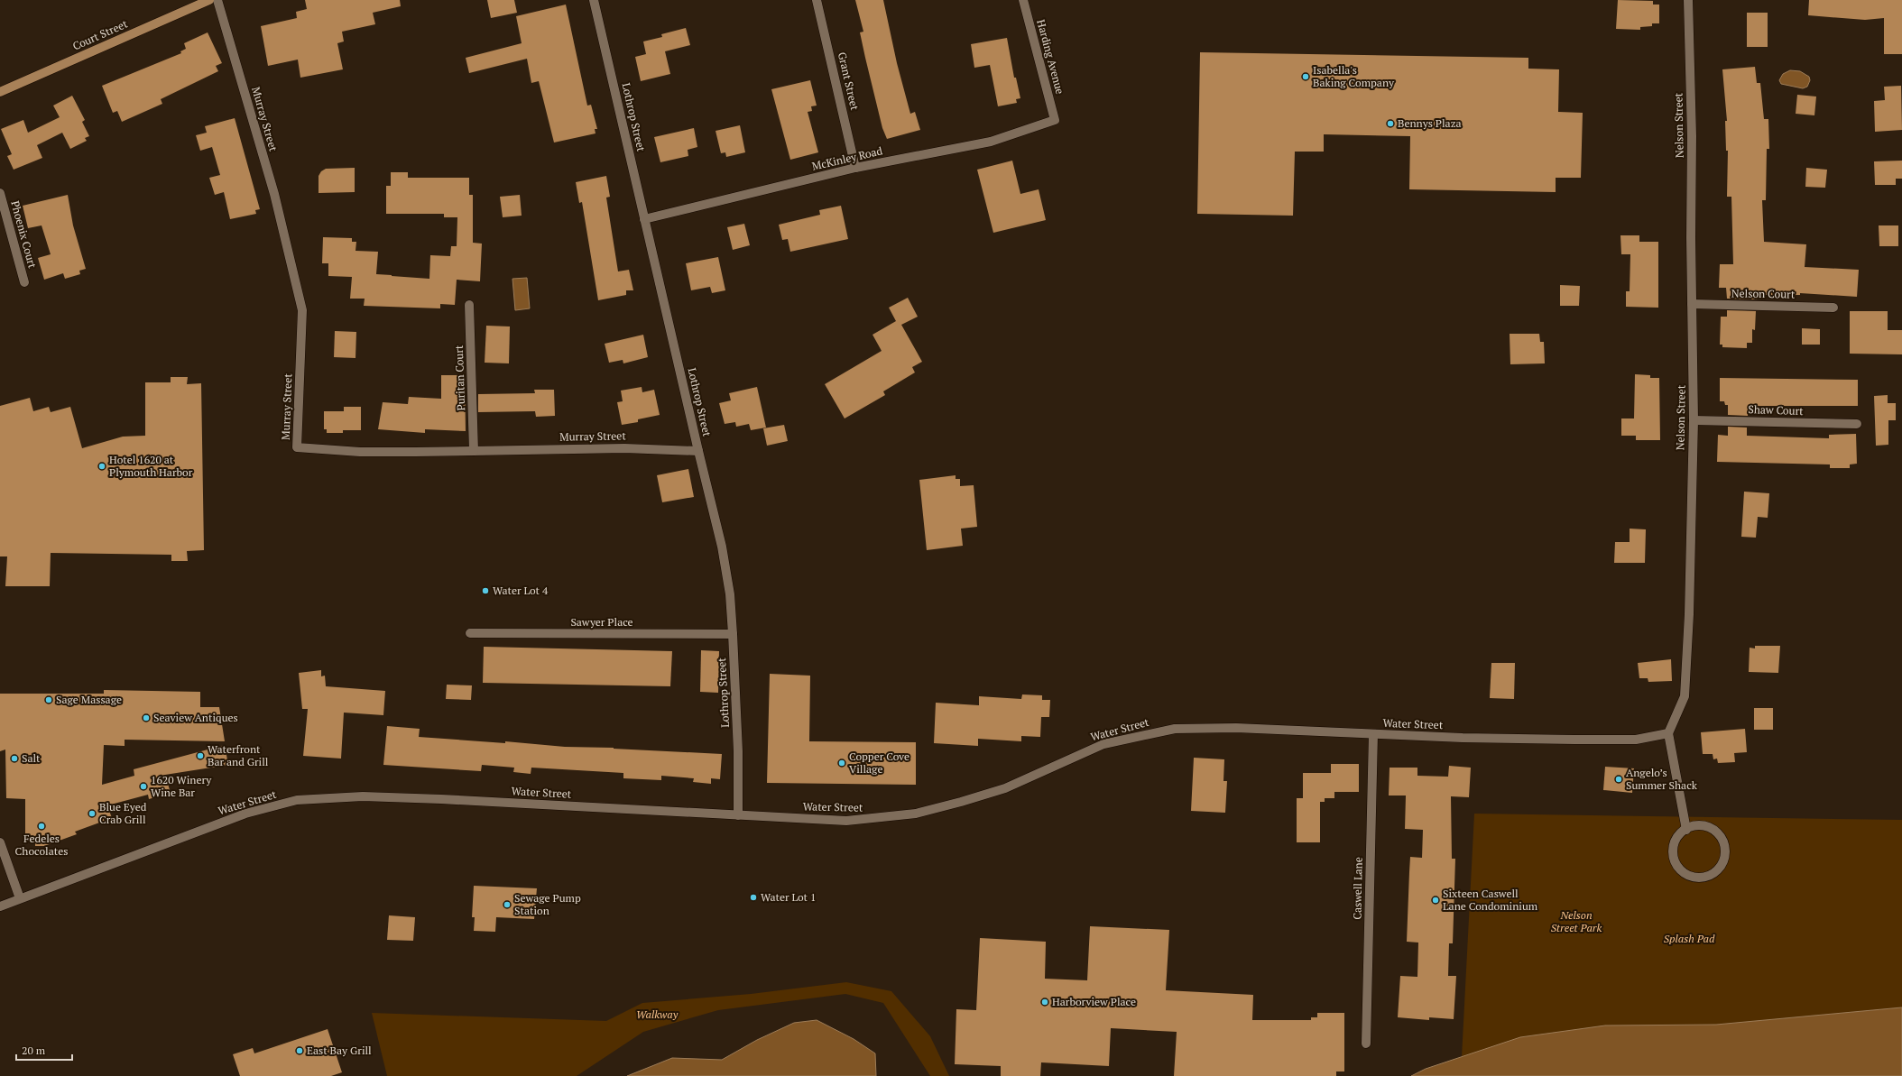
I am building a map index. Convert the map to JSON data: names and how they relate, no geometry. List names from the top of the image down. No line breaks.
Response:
{"streets":{"main road":["Court Street"],"street":["Harding Avenue","Grant Street","Lothrop Street","Murray Street","Nelson Street","McKinley Road","Phoenix Court","Nelson Court","Puritan Court","Shaw Court","Sawyer Place","Water Street","Caswell Lane"]},"crossings":[["Harding Avenue","McKinley Road"],["Grant Street","McKinley Road"],["Lothrop Street","Murray Street"],["Lothrop Street","McKinley Road"],["Lothrop Street","Sawyer Place"],["Lothrop Street","Water Street"],["Murray Street","Puritan Court"],["Nelson Street","Nelson Court"],["Nelson Street","Shaw Court"],["Nelson Street","Water Street"],["Water Street","Caswell Lane"]],"parks":["Nelson Street Park","Splash Pad","Walkway"],"places":["Isabella's Baking Company","Bennys Plaza","Hotel 1620 at Plymouth Harbor","Water Lot 4","Sage Massage","Seaview Antiques","Waterfront Bar and Grill","Salt","Copper Cove Village","Angelo’s Summer Shack","1620 Winery Wine Bar","Blue Eyed Crab Grill","Fedeles Chocolates","Water Lot 1","Sixteen Caswell Lane Condominium","Sewage Pump Station","Harborview Place","East Bay Grill"],"scale_bar":"20 m"}
